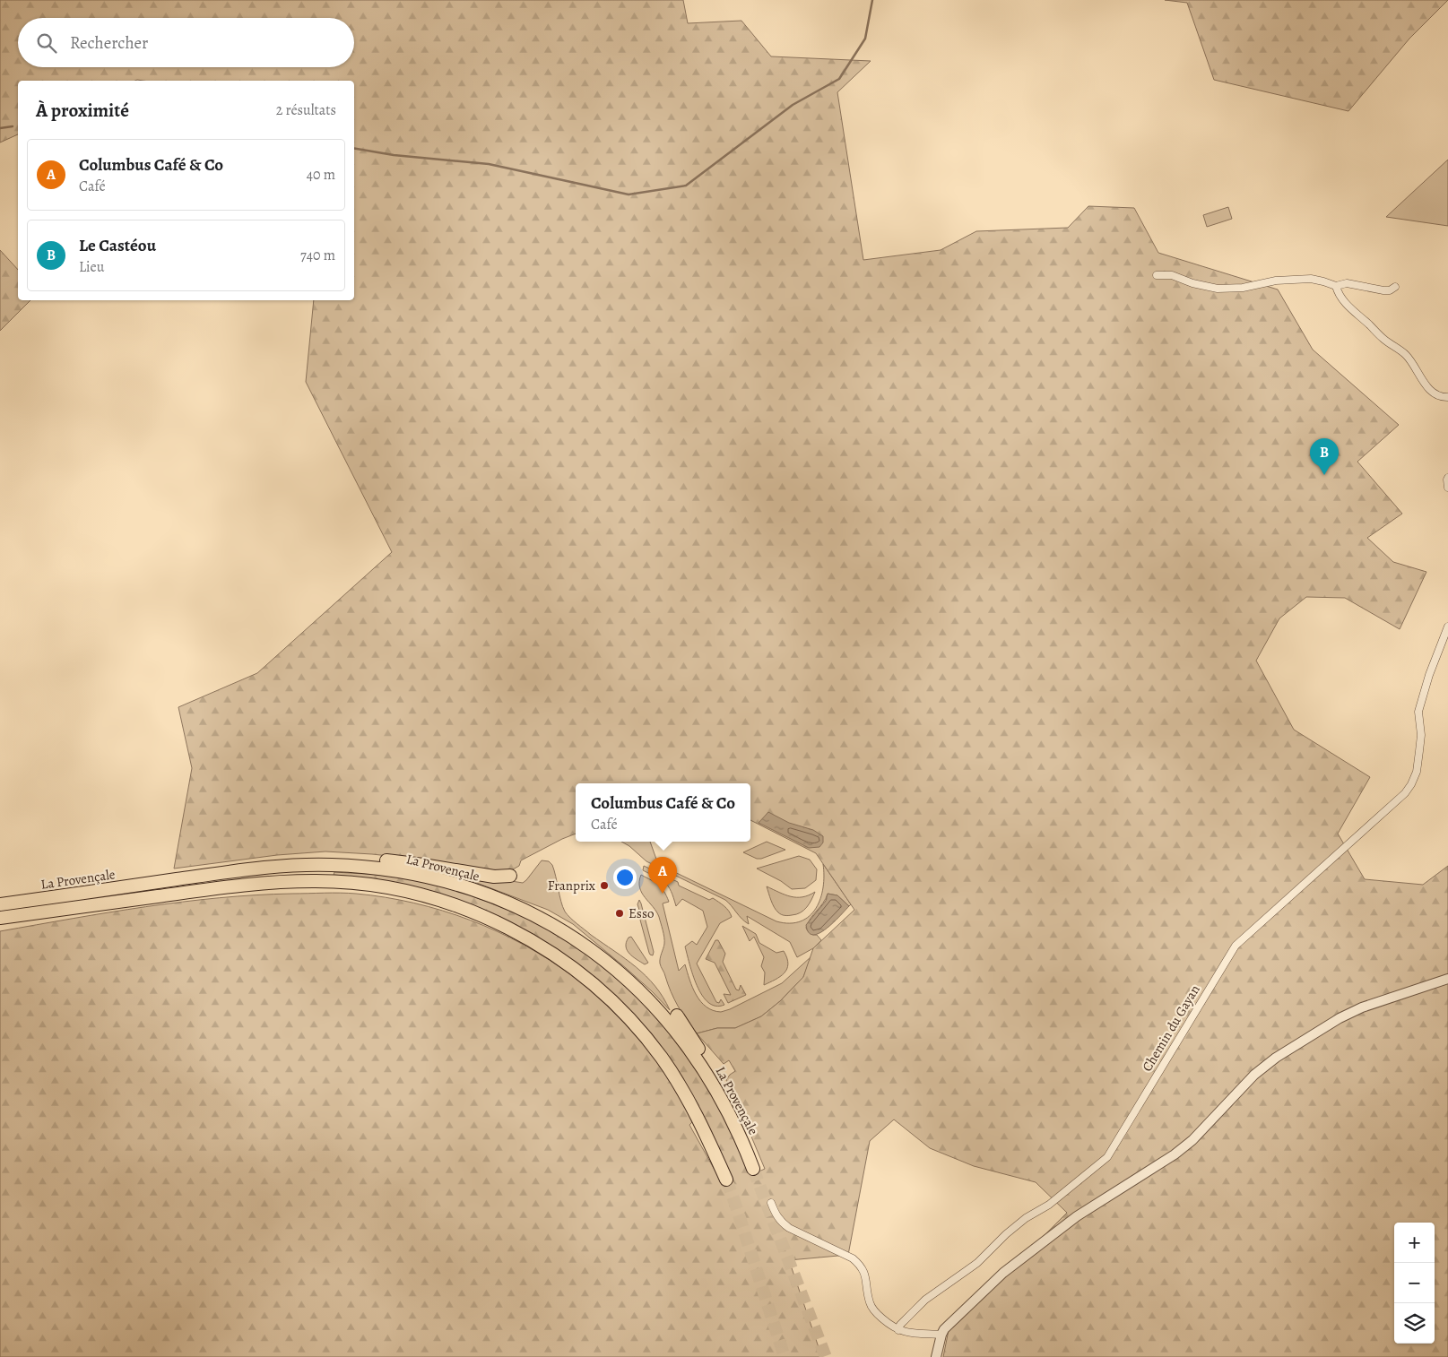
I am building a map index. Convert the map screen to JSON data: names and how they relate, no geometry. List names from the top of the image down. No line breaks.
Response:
{"streets":{"highway":["La Provençale"],"street":["Chemin du Gayan"]},"places":["Franprix","Esso"],"page":{"search":"Rechercher","heading":["À proximité","2 résultats"],"list":[{"mark":"A","name":"Columbus Café & Co","note":"Café","value":"40 m"},{"mark":"B","name":"Le Castéou","note":"Lieu","value":"740 m"}],"pins":["B","A"],"popup":["Columbus Café & Co","Café"],"map_buttons":["+","−"]}}
